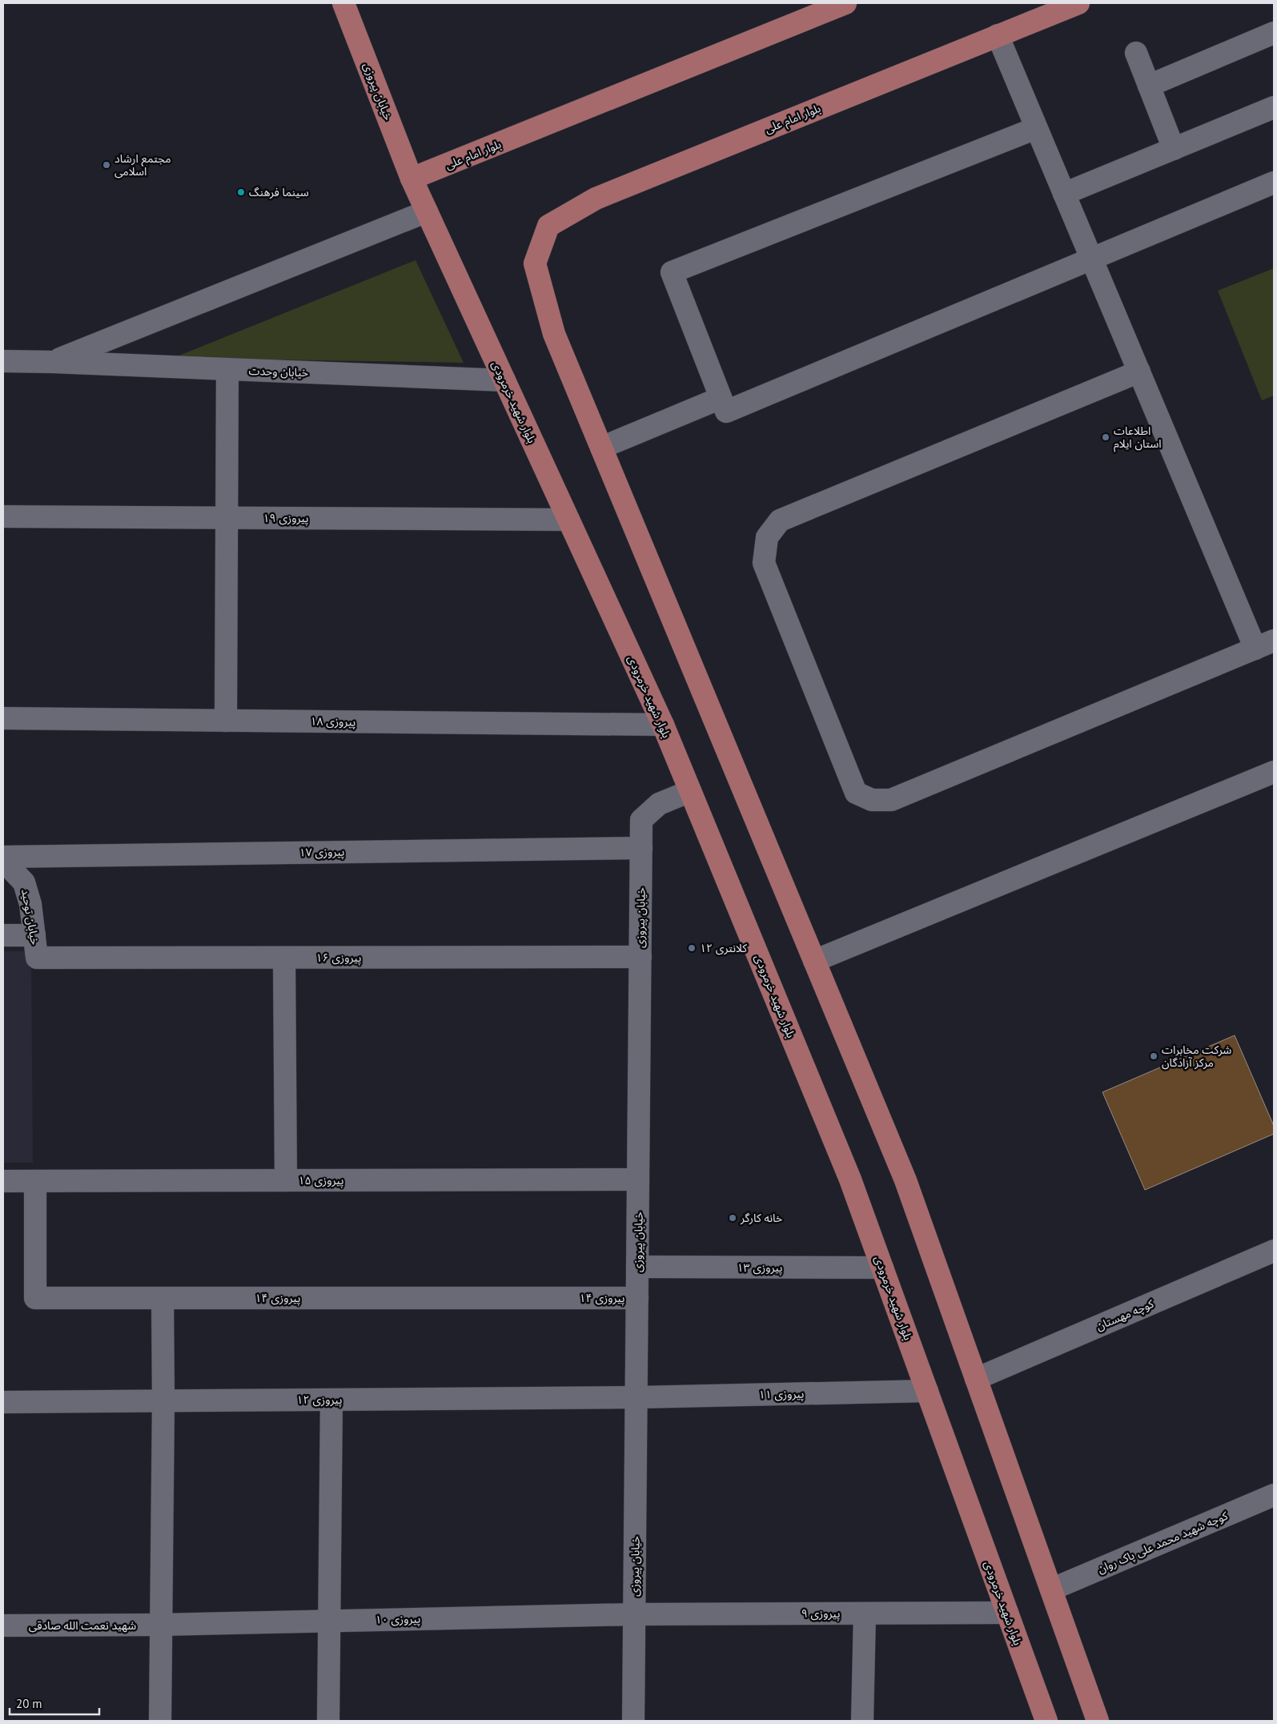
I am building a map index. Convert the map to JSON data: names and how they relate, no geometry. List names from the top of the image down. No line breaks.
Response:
{"streets":{"main road":["خیابان پیروزی","بلوار امام على","بلوار شهید خرمرودی"],"street":["خیابان وحدت","پیروزی ۱۹","پیروزی ۱۸","پیروزی ۱۷","خیابان توحید","پیروزی ۱۶","پیروزی ۱۵","پیروزی ۱۳","پیروزی ۱۴","کوچه مهستان","پیروزی ۱۱","پیروزی ۱۲","کوچه شهید محمد علی پاک روان","پیروزی ۹","پیروزی ۱۰","شهید نعمت الله صادقی"]},"crossings":[["خیابان پیروزی","بلوار امام على"],["خیابان پیروزی","بلوار شهید خرمرودی"],["خیابان پیروزی","پیروزی ۱۷"],["خیابان پیروزی","پیروزی ۱۶"],["خیابان پیروزی","پیروزی ۱۵"],["خیابان پیروزی","پیروزی ۱۳"],["خیابان پیروزی","پیروزی ۱۴"],["خیابان پیروزی","پیروزی ۱۱"],["خیابان پیروزی","پیروزی ۱۲"],["خیابان پیروزی","پیروزی ۹"],["خیابان پیروزی","پیروزی ۱۰"],["بلوار امام على","بلوار شهید خرمرودی"],["خیابان وحدت","بلوار شهید خرمرودی"],["بلوار شهید خرمرودی","پیروزی ۱۹"],["بلوار شهید خرمرودی","پیروزی ۱۸"],["بلوار شهید خرمرودی","پیروزی ۱۳"],["بلوار شهید خرمرودی","پیروزی ۱۱"],["بلوار شهید خرمرودی","پیروزی ۹"],["خیابان توحید","پیروزی ۱۶"],["پیروزی ۱۵","پیروزی ۱۴"],["پیروزی ۱۱","پیروزی ۱۲"],["پیروزی ۹","پیروزی ۱۰"],["پیروزی ۱۰","شهید نعمت الله صادقی"]],"places":["مجتمع ارشاد اسلامی","سینما فرهنگ","اطلاعات استان ایلام","کلانتری ۱۲","شرکت مخابرات مرکز آزادگان","خانه کارگر"],"scale_bar":"20 m"}
